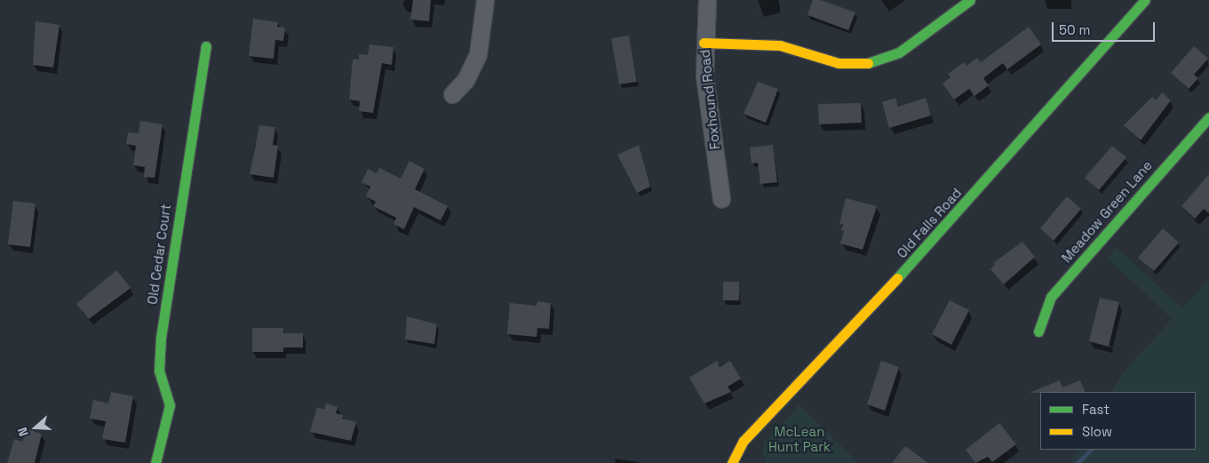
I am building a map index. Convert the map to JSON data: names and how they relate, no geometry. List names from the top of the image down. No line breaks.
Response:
{"streets":{"street":["Foxhound Road","Meadow Green Lane","Old Falls Road","Old Cedar Court"]},"parks":["McLean Hunt Park"],"legend":["Fast","Slow"],"scale_bar":"50 m","north":"left"}
